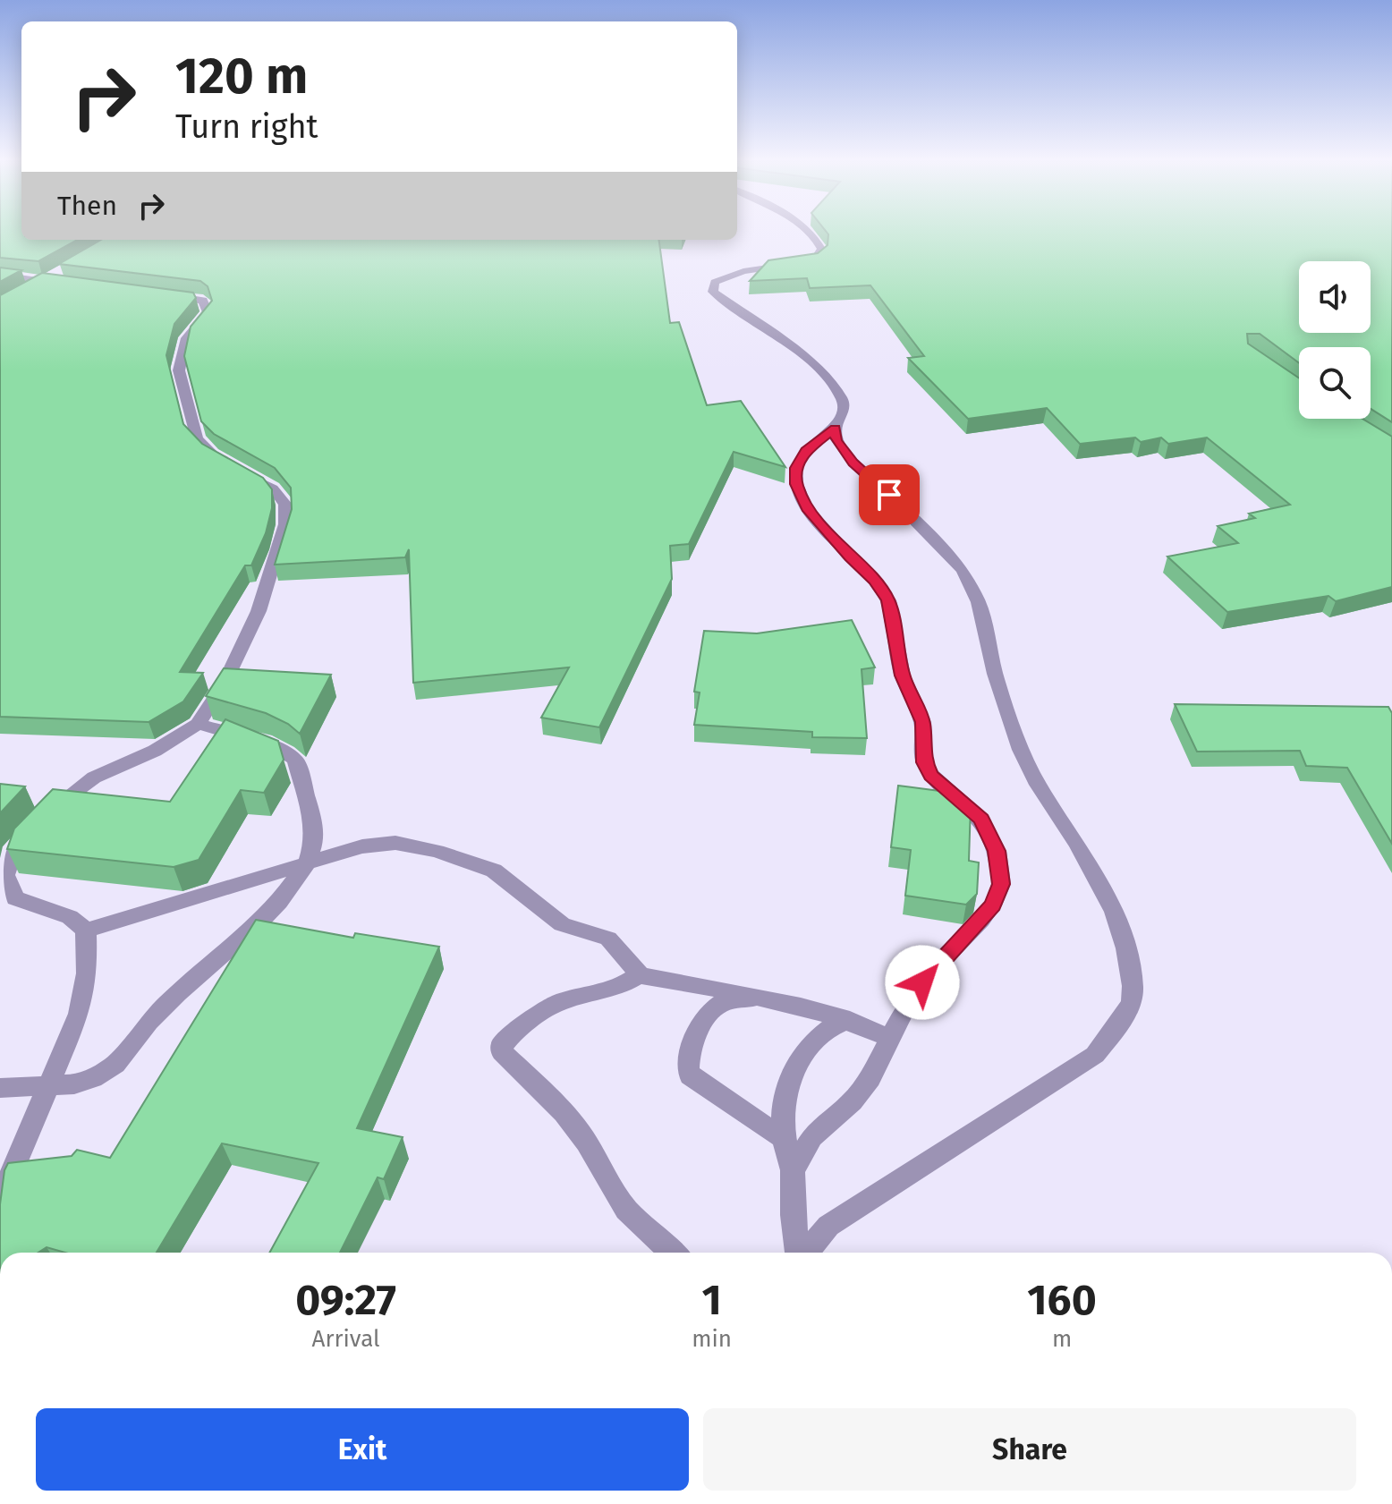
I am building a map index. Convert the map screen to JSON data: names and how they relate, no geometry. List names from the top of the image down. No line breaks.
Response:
{"page":{"turn":["120 m","Turn right"],"then":"Then","eta":["09:27","Arrival","1","min","160","m"],"buttons":["Exit","Share"]}}
